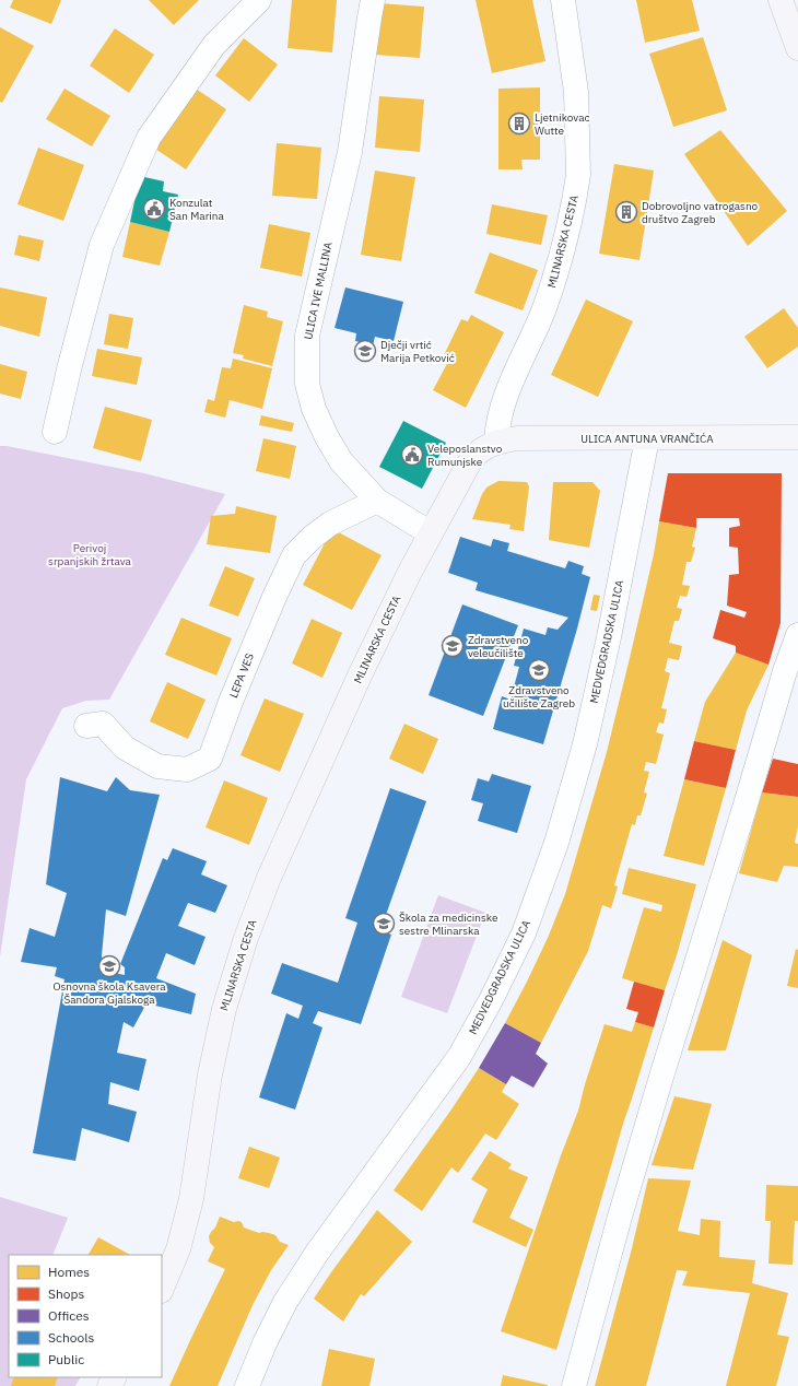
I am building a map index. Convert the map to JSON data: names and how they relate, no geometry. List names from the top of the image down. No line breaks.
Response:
{"streets":{"main road":["MLINARSKA CESTA","ULICA ANTUNA VRANČIĆA"],"street":["ULICA IVE MALLINA","MEDVEDGRADSKA ULICA","LEPA VES"]},"crossings":[["MLINARSKA CESTA","ULICA IVE MALLINA"],["MLINARSKA CESTA","ULICA ANTUNA VRANČIĆA"],["ULICA IVE MALLINA","LEPA VES"],["ULICA ANTUNA VRANČIĆA","MEDVEDGRADSKA ULICA"]],"parks":["Perivoj srpanjskih žrtava"],"places":{"building":["Ljetnikovac Wutte","Dobrovoljno vatrogasno društvo Zagreb"],"public building":["Konzulat San Marina","Veleposlanstvo Rumunjske"],"school or university":["Dječji vrtić Marija Petković","Zdravstveno veleučilište","Zdravstveno učilište Zagreb","Škola za medicinske sestre Mlinarska","Osnovna škola Ksavera Šandora Gjalskoga"]},"legend":["Homes","Shops","Offices","Schools","Public"]}
